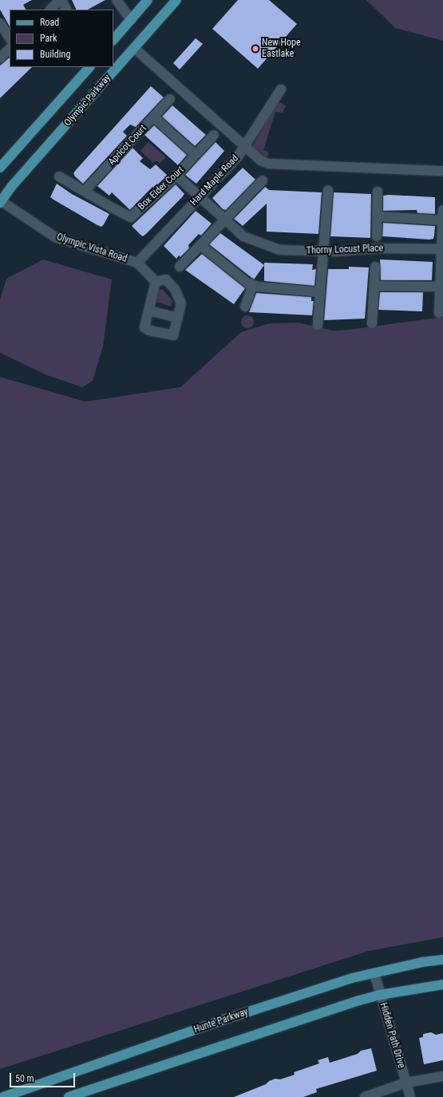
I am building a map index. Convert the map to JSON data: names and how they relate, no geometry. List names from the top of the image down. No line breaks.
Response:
{"streets":{"main road":["Olympic Parkway","Hunte Parkway"],"street":["Apricot Court","Hard Maple Road","Box Elder Court","Olympic Vista Road","Thorny Locust Place","Hidden Path Drive"]},"crossings":[["Olympic Parkway","Olympic Vista Road"],["Apricot Court","Box Elder Court"],["Hard Maple Road","Olympic Vista Road"],["Hard Maple Road","Thorny Locust Place"],["Box Elder Court","Thorny Locust Place"],["Hunte Parkway","Hidden Path Drive"]],"places":["New Hope Eastlake"],"legend":["Road","Park","Building"],"scale_bar":"50 m"}
